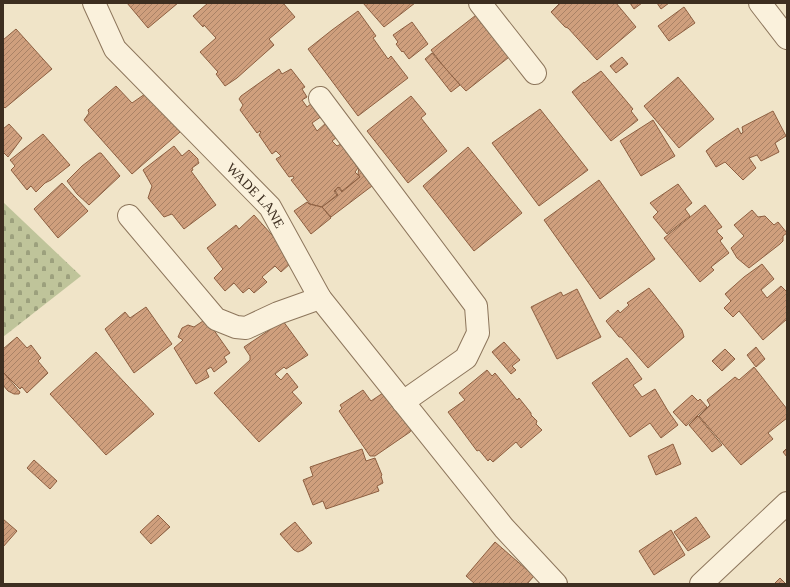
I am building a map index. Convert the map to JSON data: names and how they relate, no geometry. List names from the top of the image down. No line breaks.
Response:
{"streets":{"street":["WADE LANE"]}}
